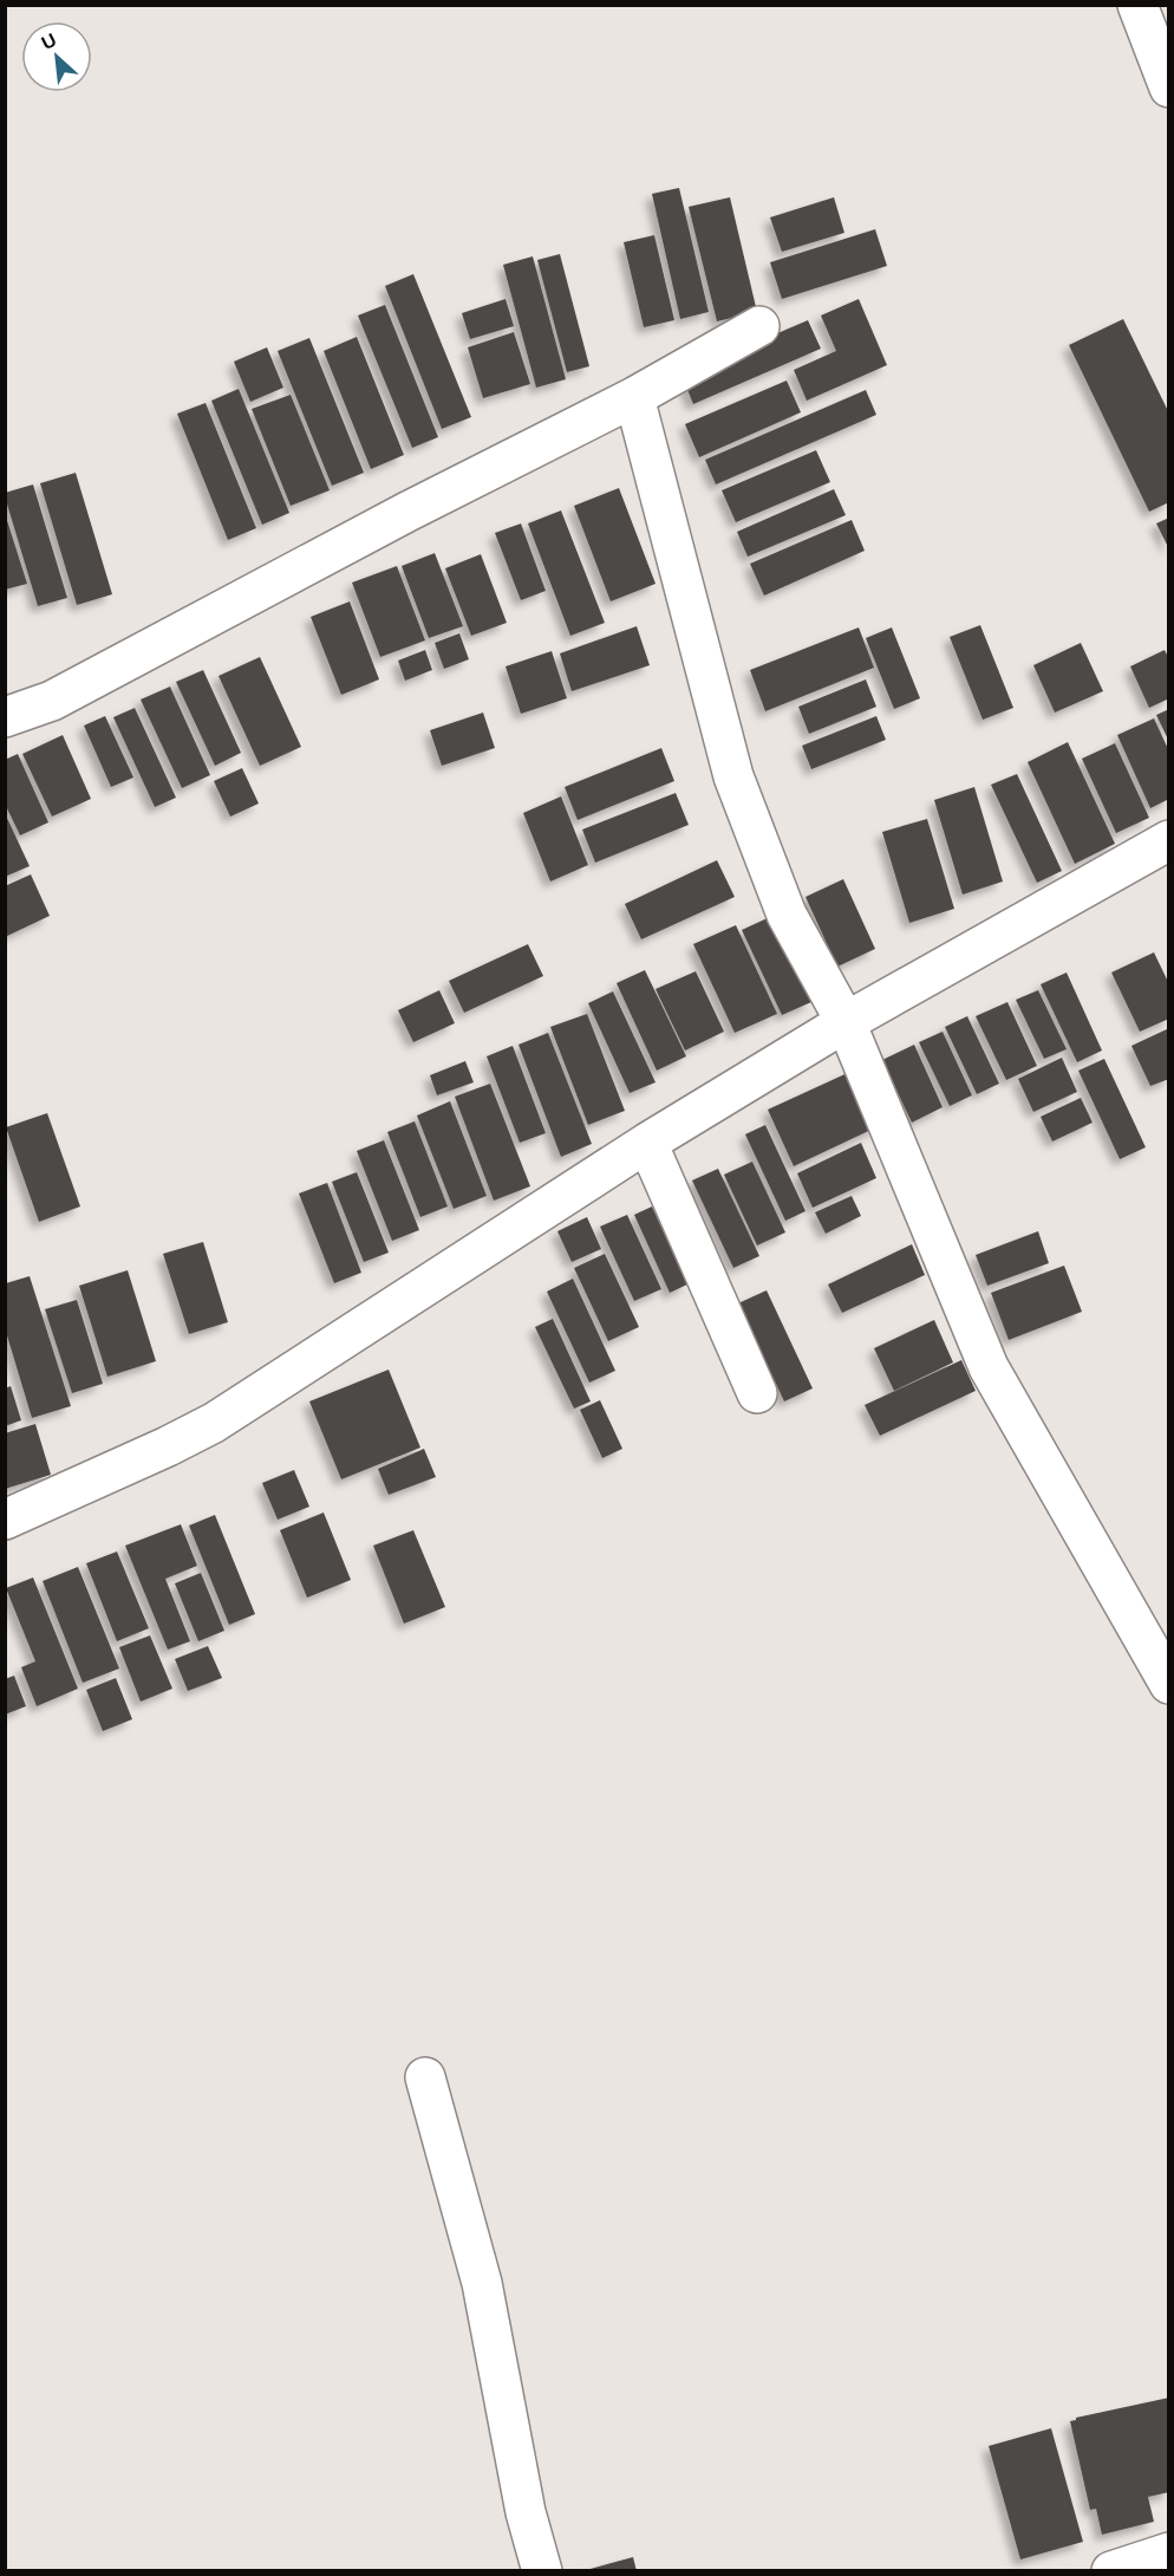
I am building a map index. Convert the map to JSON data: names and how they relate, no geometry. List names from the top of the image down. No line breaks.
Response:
{"north":"top left"}
